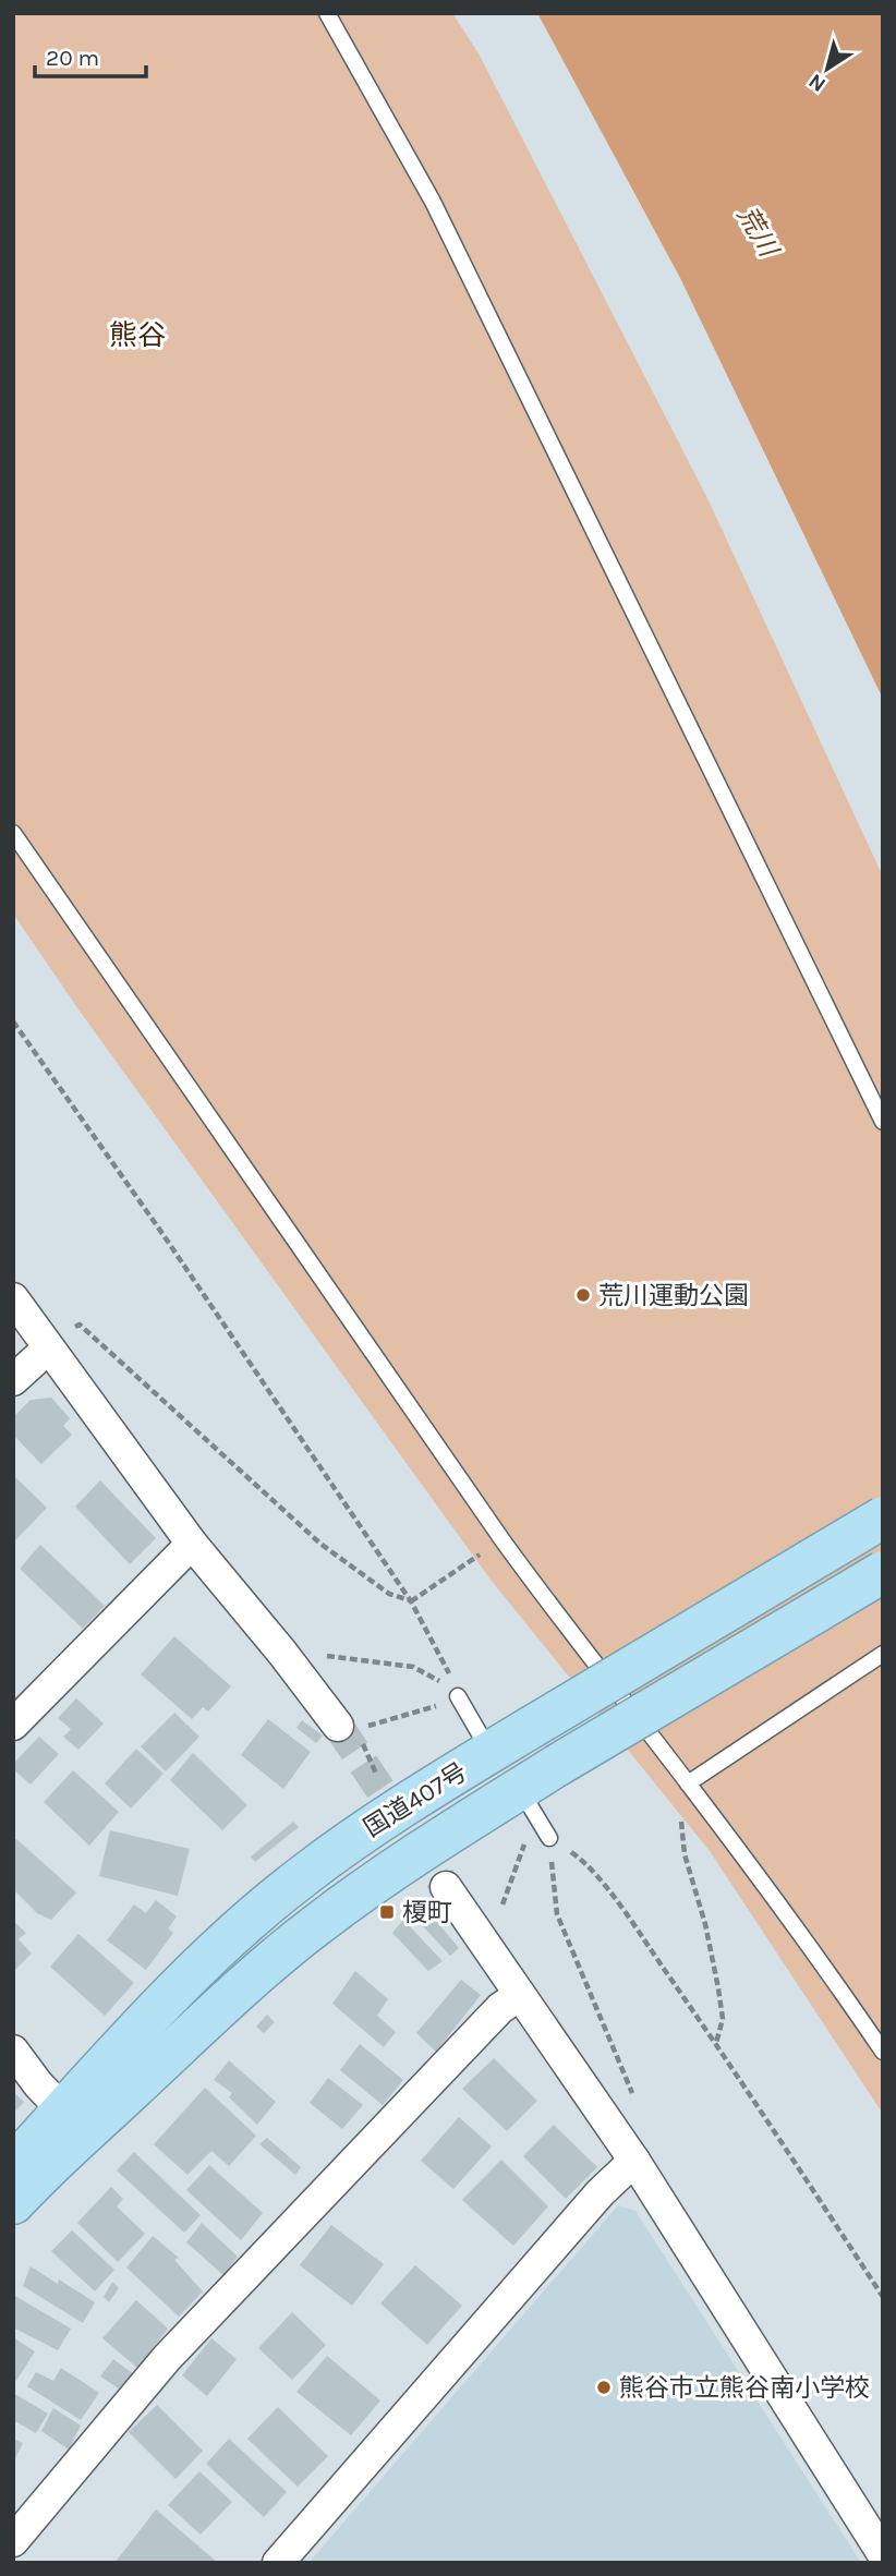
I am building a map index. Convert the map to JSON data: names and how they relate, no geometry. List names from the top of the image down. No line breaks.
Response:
{"streets":{"highway":["国道407号"]},"districts":["熊谷"],"water":["荒川"],"places":{"other":["荒川運動公園","熊谷市立熊谷南小学校"],"transit":["榎町"]},"scale_bar":"20 m","north":"bottom left"}
